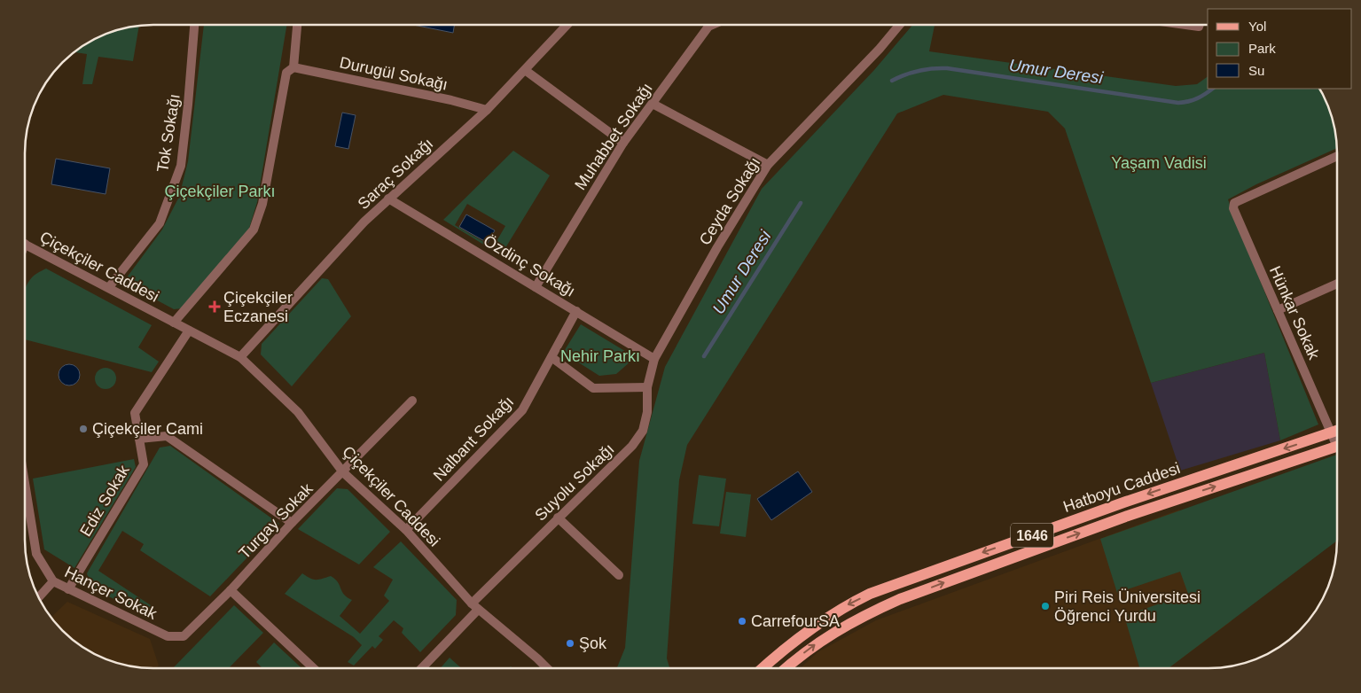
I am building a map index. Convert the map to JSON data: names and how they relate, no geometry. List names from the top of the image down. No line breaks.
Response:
{"streets":{"main road":["Hatboyu Caddesi","1646"],"street":["Durugül Sokağı","Tok Sokağı","Muhabbet Sokağı","Saraç Sokağı","Ceyda Sokağı","Özdinç Sokağı","Çiçekçiler Caddesi","Hünkar Sokak","Nalbant Sokağı","Suyolu Sokağı","Ediz Sokak","Turgay Sokak","Hançer Sokak"]},"crossings":[["Durugül Sokağı","Saraç Sokağı"],["Tok Sokağı","Çiçekçiler Caddesi"],["Muhabbet Sokağı","Özdinç Sokağı"],["Saraç Sokağı","Özdinç Sokağı"],["Saraç Sokağı","Çiçekçiler Caddesi"],["Ceyda Sokağı","Özdinç Sokağı"],["Ceyda Sokağı","Suyolu Sokağı"],["Özdinç Sokağı","Nalbant Sokağı"],["Özdinç Sokağı","Suyolu Sokağı"],["Çiçekçiler Caddesi","Nalbant Sokağı"],["Çiçekçiler Caddesi","Suyolu Sokağı"],["Çiçekçiler Caddesi","Ediz Sokak"],["Çiçekçiler Caddesi","Turgay Sokak"],["Hünkar Sokak","Hatboyu Caddesi"],["Ediz Sokak","Hançer Sokak"],["Turgay Sokak","Hançer Sokak"]],"water":["Umur Deresi"],"parks":["Yaşam Vadisi","Çiçekçiler Parkı","Nehir Parkı"],"places":{"health":["Çiçekçiler Eczanesi"],"other":["Çiçekçiler Cami","Piri Reis Üniversitesi Öğrenci Yurdu","CarrefourSA","Şok"]},"legend":["Yol","Park","Su"]}
